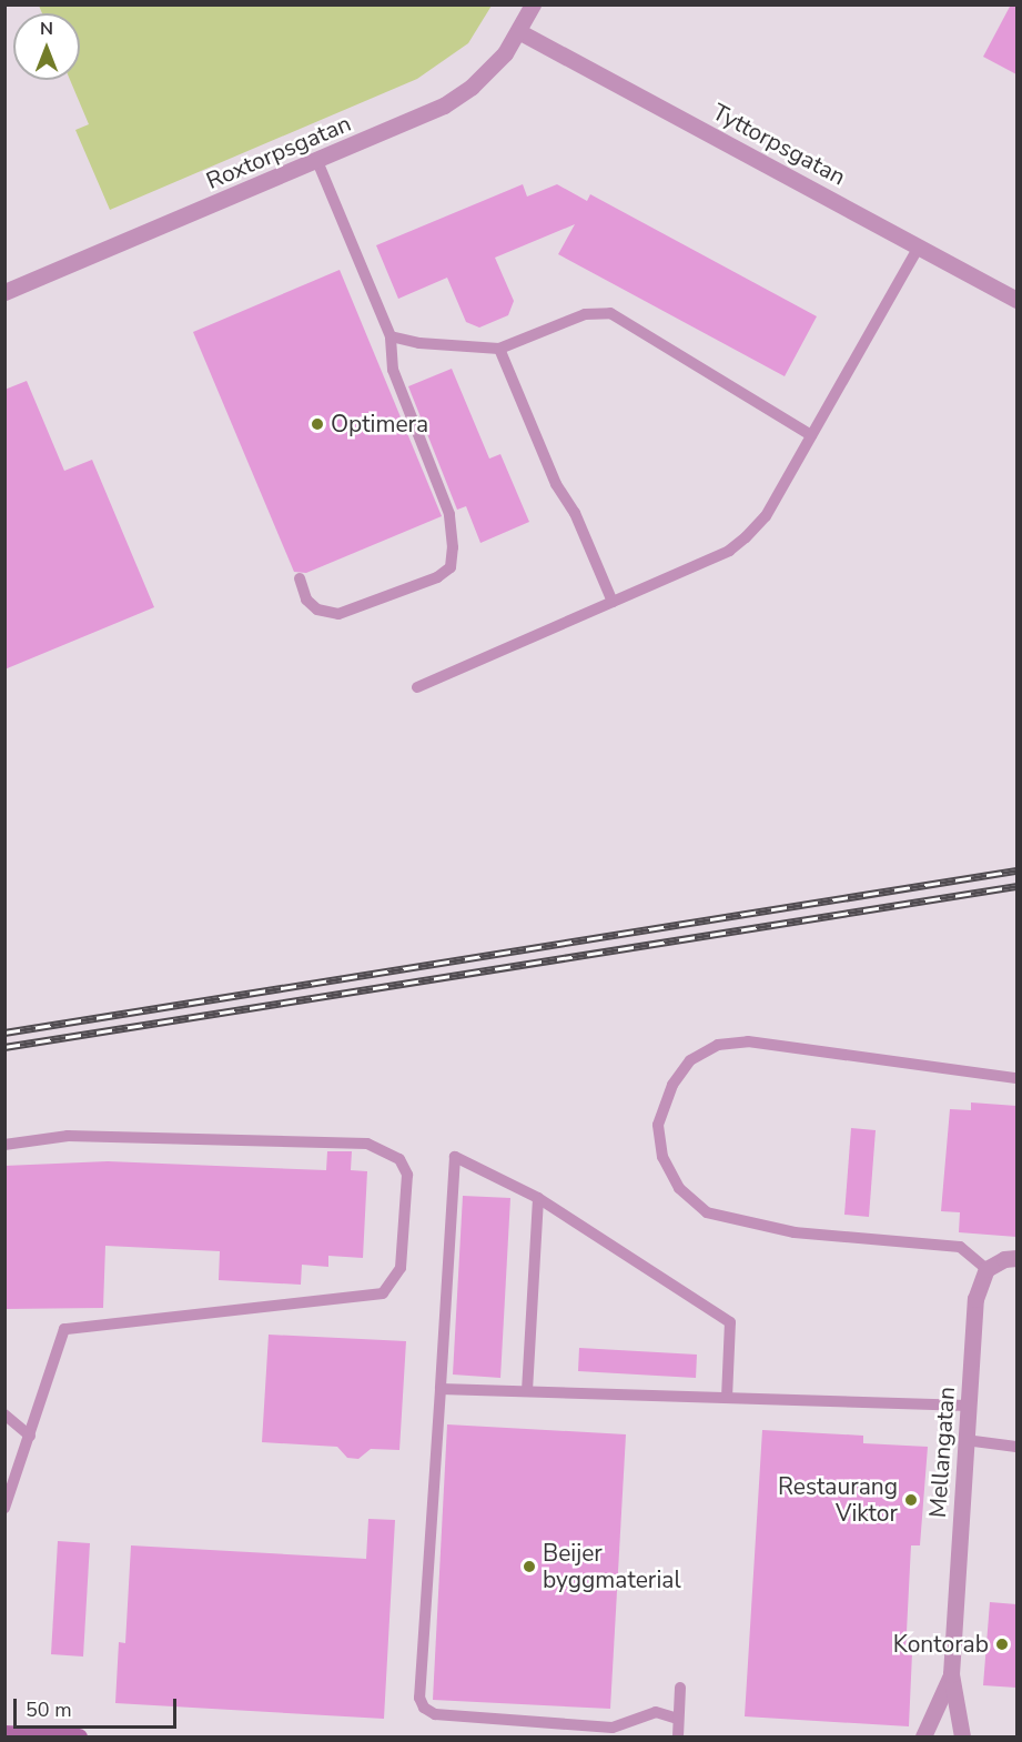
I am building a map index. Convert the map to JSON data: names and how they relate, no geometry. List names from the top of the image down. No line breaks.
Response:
{"streets":{"street":["Tyttorpsgatan","Roxtorpsgatan","Mellangatan"]},"crossings":[["Tyttorpsgatan","Roxtorpsgatan"]],"places":["Optimera","Restaurang Viktor","Beijer byggmaterial","Kontorab"],"scale_bar":"50 m","north":"top"}
